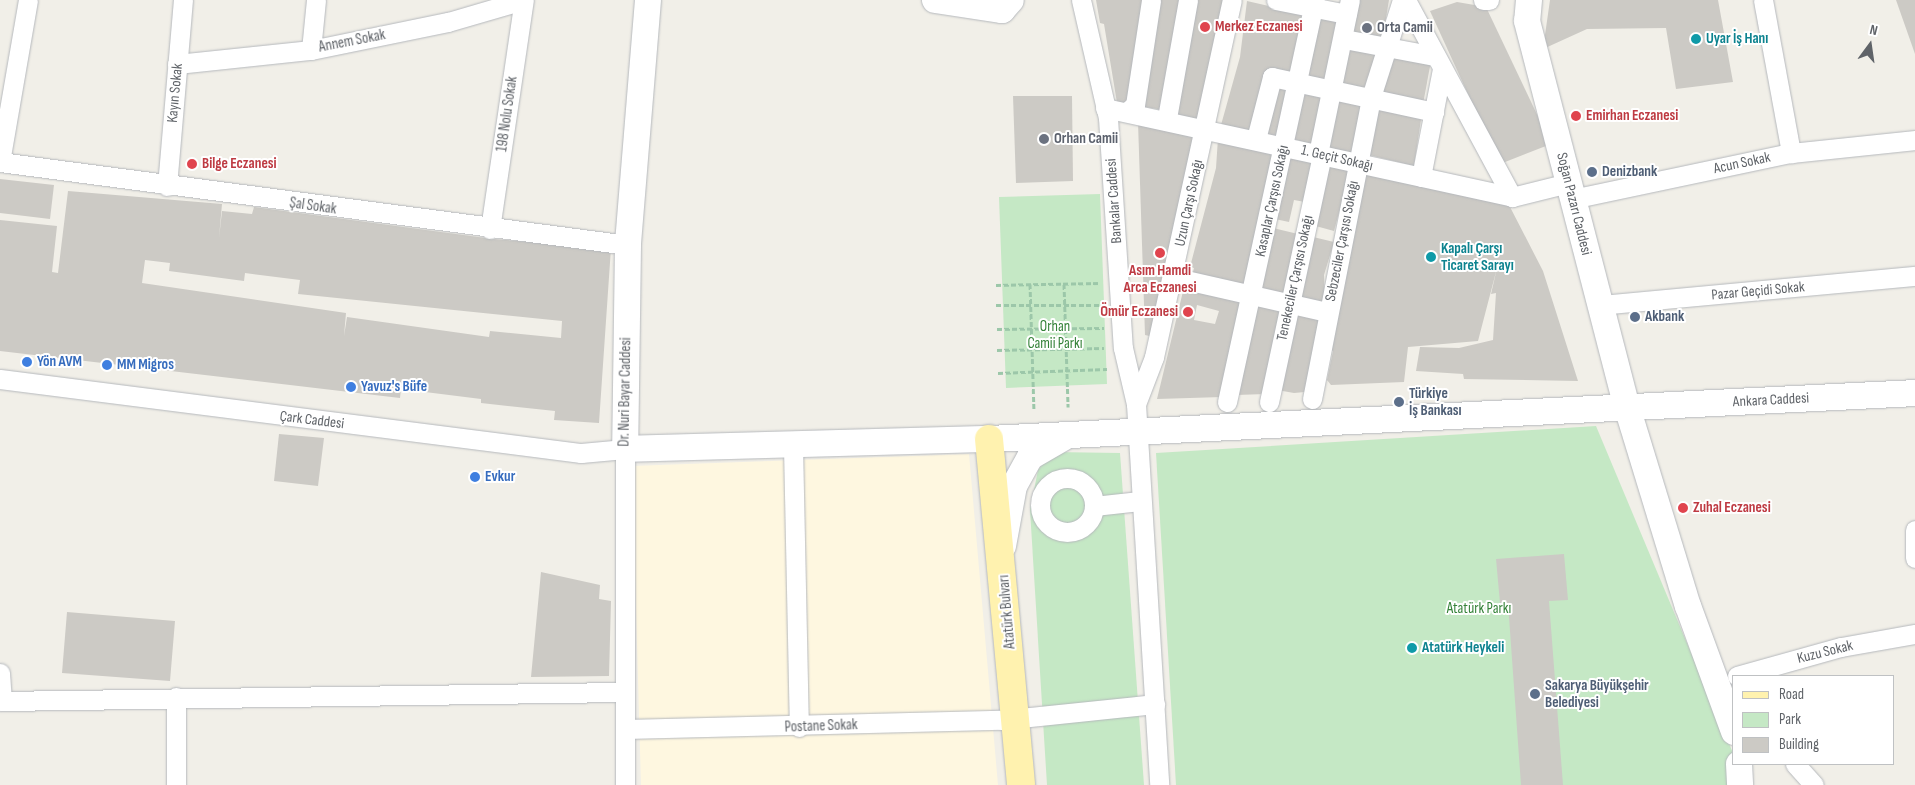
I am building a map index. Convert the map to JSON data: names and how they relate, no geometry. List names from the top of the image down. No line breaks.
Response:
{"streets":{"main road":["Soğan Pazarı Caddesi","Dr. Nuri Bayar Caddesi","Ankara Caddesi","Atatürk Bulvarı"],"street":["Annem Sokak","Kayın Sokak","198 Nolu Sokak","1. Geçit Sokağı","Acun Sokak","Bankalar Caddesi","Kasaplar Çarşısı Sokağı","Uzun Çarşı Sokağı","Şal Sokak","Sebzeciler Çarşısı Sokağı","Tenekeciler Çarşısı Sokağı","Pazar Geçidi Sokak","Çark Caddesi","Kuzu Sokak","Postane Sokak"]},"crossings":[["Annem Sokak","Kayın Sokak"],["Annem Sokak","198 Nolu Sokak"],["Kayın Sokak","Şal Sokak"],["198 Nolu Sokak","Şal Sokak"],["1. Geçit Sokağı","Acun Sokak"],["1. Geçit Sokağı","Bankalar Caddesi"],["1. Geçit Sokağı","Kasaplar Çarşısı Sokağı"],["1. Geçit Sokağı","Uzun Çarşı Sokağı"],["1. Geçit Sokağı","Soğan Pazarı Caddesi"],["1. Geçit Sokağı","Sebzeciler Çarşısı Sokağı"],["1. Geçit Sokağı","Tenekeciler Çarşısı Sokağı"],["Acun Sokak","Soğan Pazarı Caddesi"],["Bankalar Caddesi","Uzun Çarşı Sokağı"],["Bankalar Caddesi","Ankara Caddesi"],["Bankalar Caddesi","Postane Sokak"],["Soğan Pazarı Caddesi","Pazar Geçidi Sokak"],["Soğan Pazarı Caddesi","Ankara Caddesi"],["Şal Sokak","Dr. Nuri Bayar Caddesi"],["Dr. Nuri Bayar Caddesi","Ankara Caddesi"],["Dr. Nuri Bayar Caddesi","Çark Caddesi"],["Dr. Nuri Bayar Caddesi","Postane Sokak"],["Ankara Caddesi","Çark Caddesi"],["Ankara Caddesi","Atatürk Bulvarı"],["Atatürk Bulvarı","Postane Sokak"]],"parks":["Orhan Camii Parkı","Atatürk Parkı"],"places":["Merkez Eczanesi","Orta Camii","Uyar İş Hanı","Emirhan Eczanesi","Orhan Camii","Bilge Eczanesi","Denizbank","Asım Hamdi Arca Eczanesi","Kapalı Çarşı Ticaret Sarayı","Ömür Eczanesi","Akbank","Yön AVM","MM Migros","Yavuz's Büfe","Türkiye İş Bankası","Evkur","Zuhal Eczanesi","Atatürk Heykeli","Sakarya Büyükşehir Belediyesi"],"legend":["Road","Park","Building"],"north":"top"}
